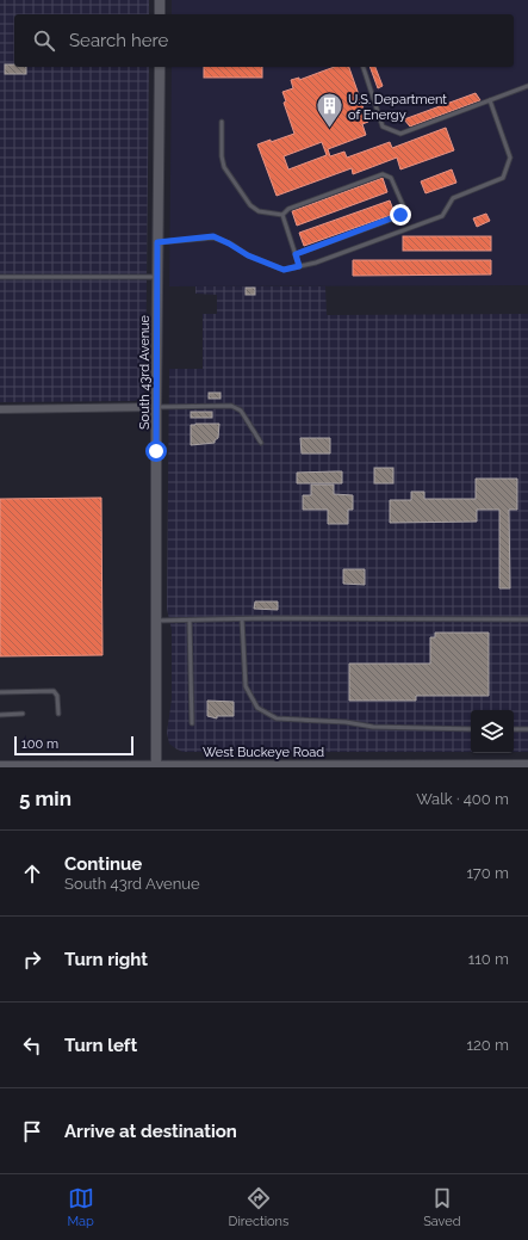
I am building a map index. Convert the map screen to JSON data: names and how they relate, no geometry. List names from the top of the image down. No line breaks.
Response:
{"streets":{"main road":["South 43rd Avenue","West Buckeye Road"]},"crossings":[["South 43rd Avenue","West Buckeye Road"]],"places":{"building":["U.S. Department of Energy"]},"scale_bar":"100 m","page":{"search":"Search here","scale":"100 m","heading":["5 min","Walk · 400 m"],"list":[["Continue","South 43rd Avenue","170 m"],["Turn right","110 m"],["Turn left","120 m"],"Arrive at destination"],"nav":["Map","Directions","Saved"]}}
